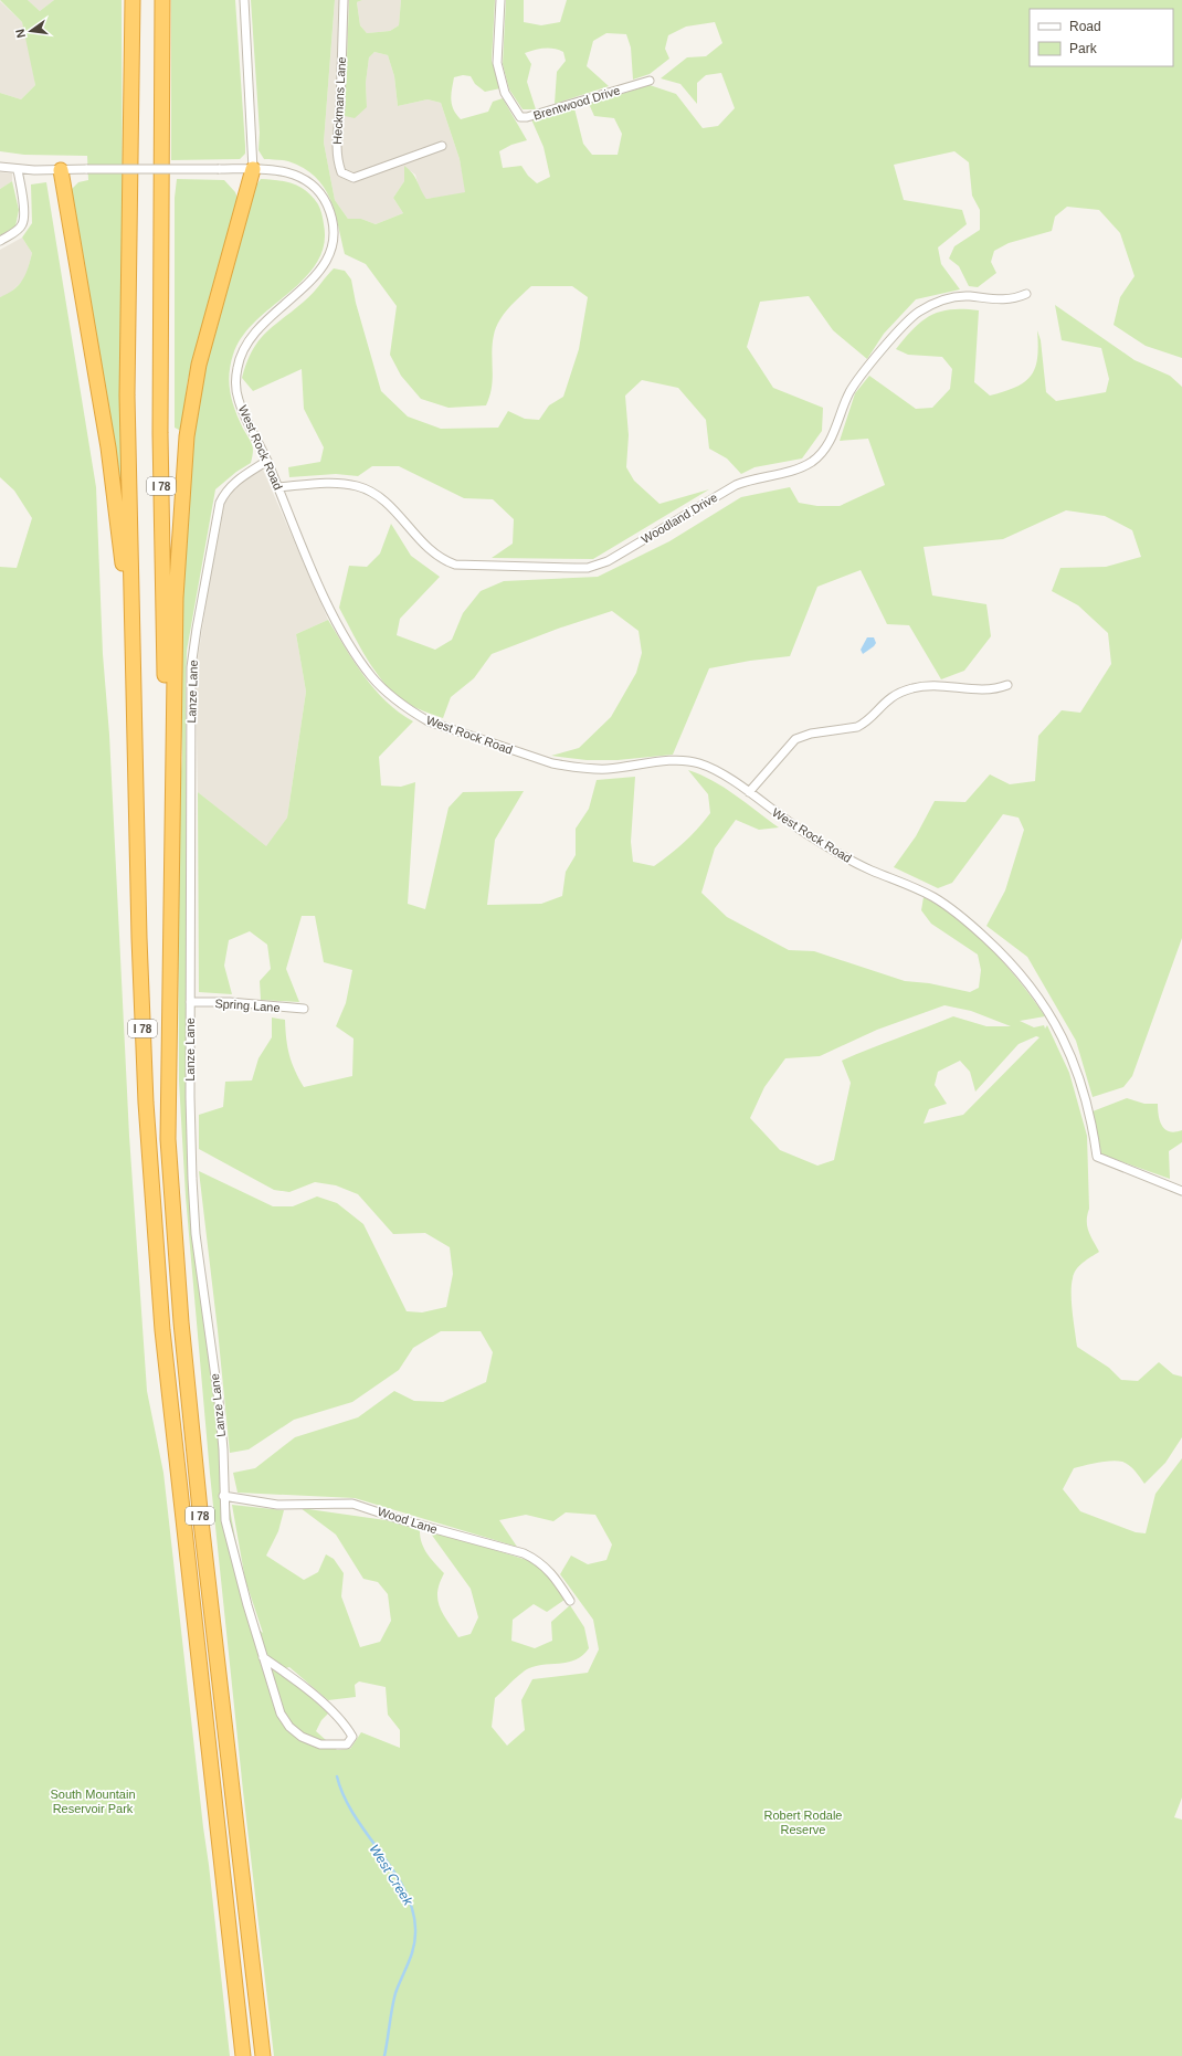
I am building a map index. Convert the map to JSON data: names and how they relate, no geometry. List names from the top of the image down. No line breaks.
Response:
{"streets":{"highway":["I 78"],"street":["Heckmans Lane","Brentwood Drive","West Rock Road","Woodland Drive","Lanze Lane","Spring Lane","Wood Lane"]},"crossings":[["West Rock Road","Woodland Drive"],["West Rock Road","Lanze Lane"],["Lanze Lane","Spring Lane"],["Lanze Lane","Wood Lane"]],"water":["West Creek"],"parks":["South Mountain Reservoir Park","Robert Rodale Reserve"],"legend":["Road","Park"],"north":"left"}
